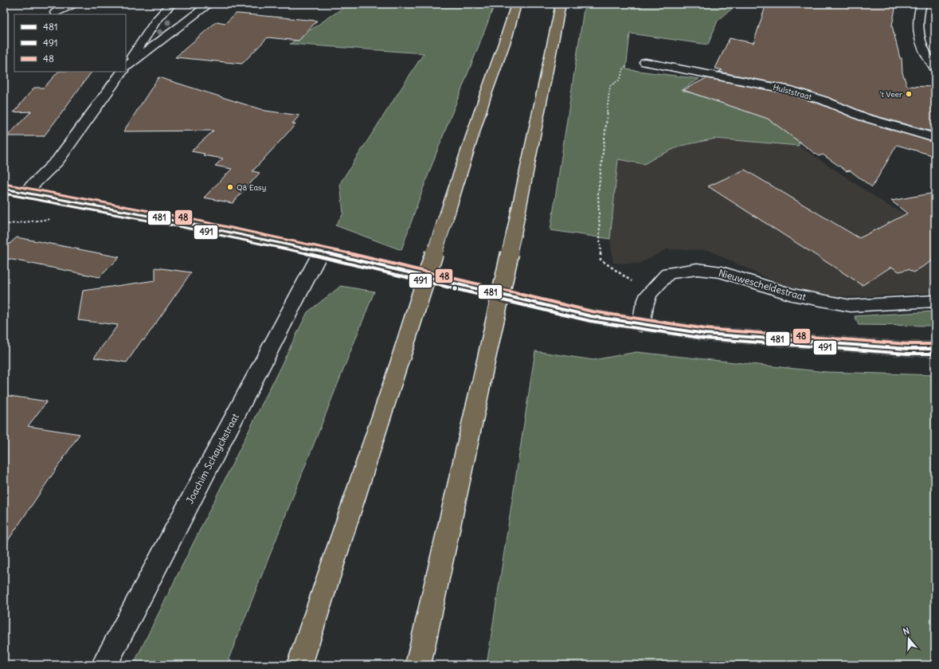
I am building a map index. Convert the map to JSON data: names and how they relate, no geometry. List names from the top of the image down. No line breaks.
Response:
{"streets":{"street":["Hulststraat","Nieuwescheldestraat","Joachim Schayckstraat"]},"places":["'t Veer","Q8 Easy"],"lines":["transit line 48","transit line 481","transit line 491"],"legend":["481","491","48"],"north":"top"}
